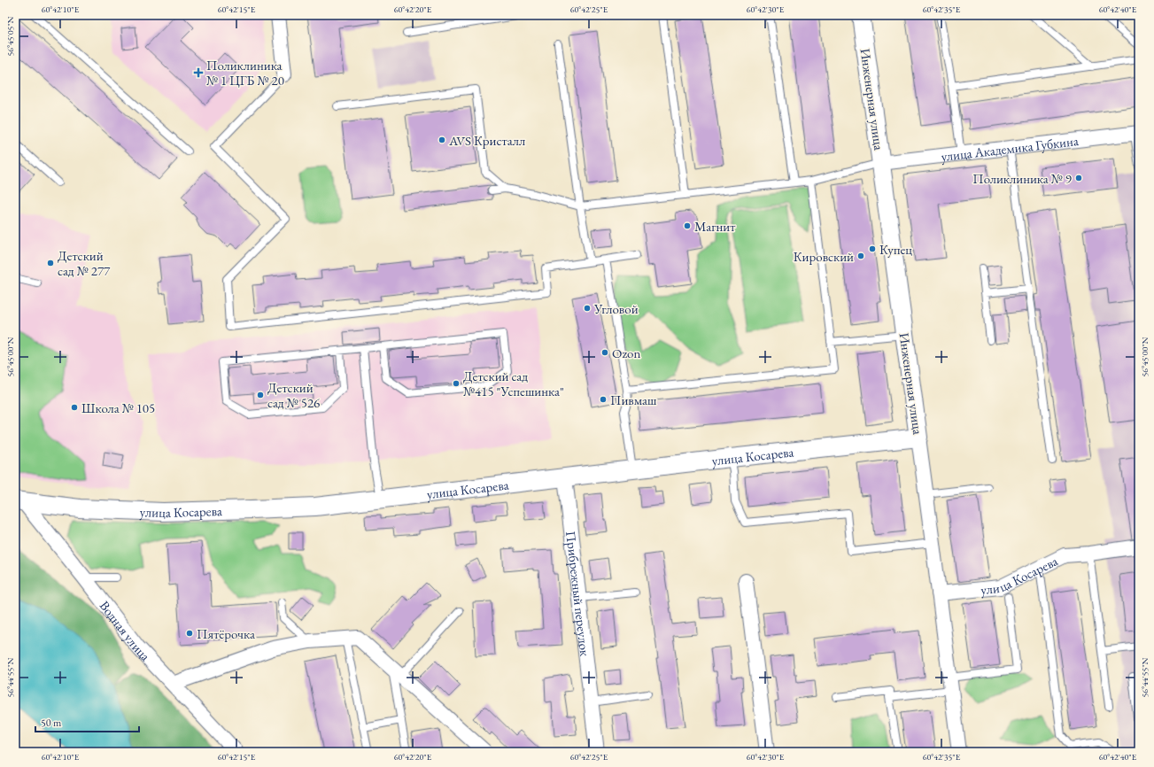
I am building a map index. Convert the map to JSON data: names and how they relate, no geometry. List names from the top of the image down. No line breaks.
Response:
{"streets":{"street":["Инженерная улица","улица Академика Губкина","улица Косарева","Прибрежный переулок","Водная улица"]},"crossings":[["Инженерная улица","улица Академика Губкина"],["Инженерная улица","улица Косарева"],["улица Косарева","Прибрежный переулок"],["улица Косарева","Водная улица"]],"places":{"health":["Поликлиника № 1 ЦГБ № 20"],"other":["AVS Кристалл","Поликлиника № 9","Магнит","Купец","Кировский","Детcкий сад № 277","Угловой","Ozon","Детский сад №415 \"Успешинка\"","Детcкий сад № 526","Пивмаш","Школа № 105","Пятёрочка"]},"scale_bar":"50 m","coordinates":["60°42'10\"E","60°42'15\"E","60°42'20\"E","60°42'25\"E","60°42'30\"E","60°42'35\"E","60°42'40\"E","56°45'05\"N","56°45'00\"N","56°44'55\"N"]}
